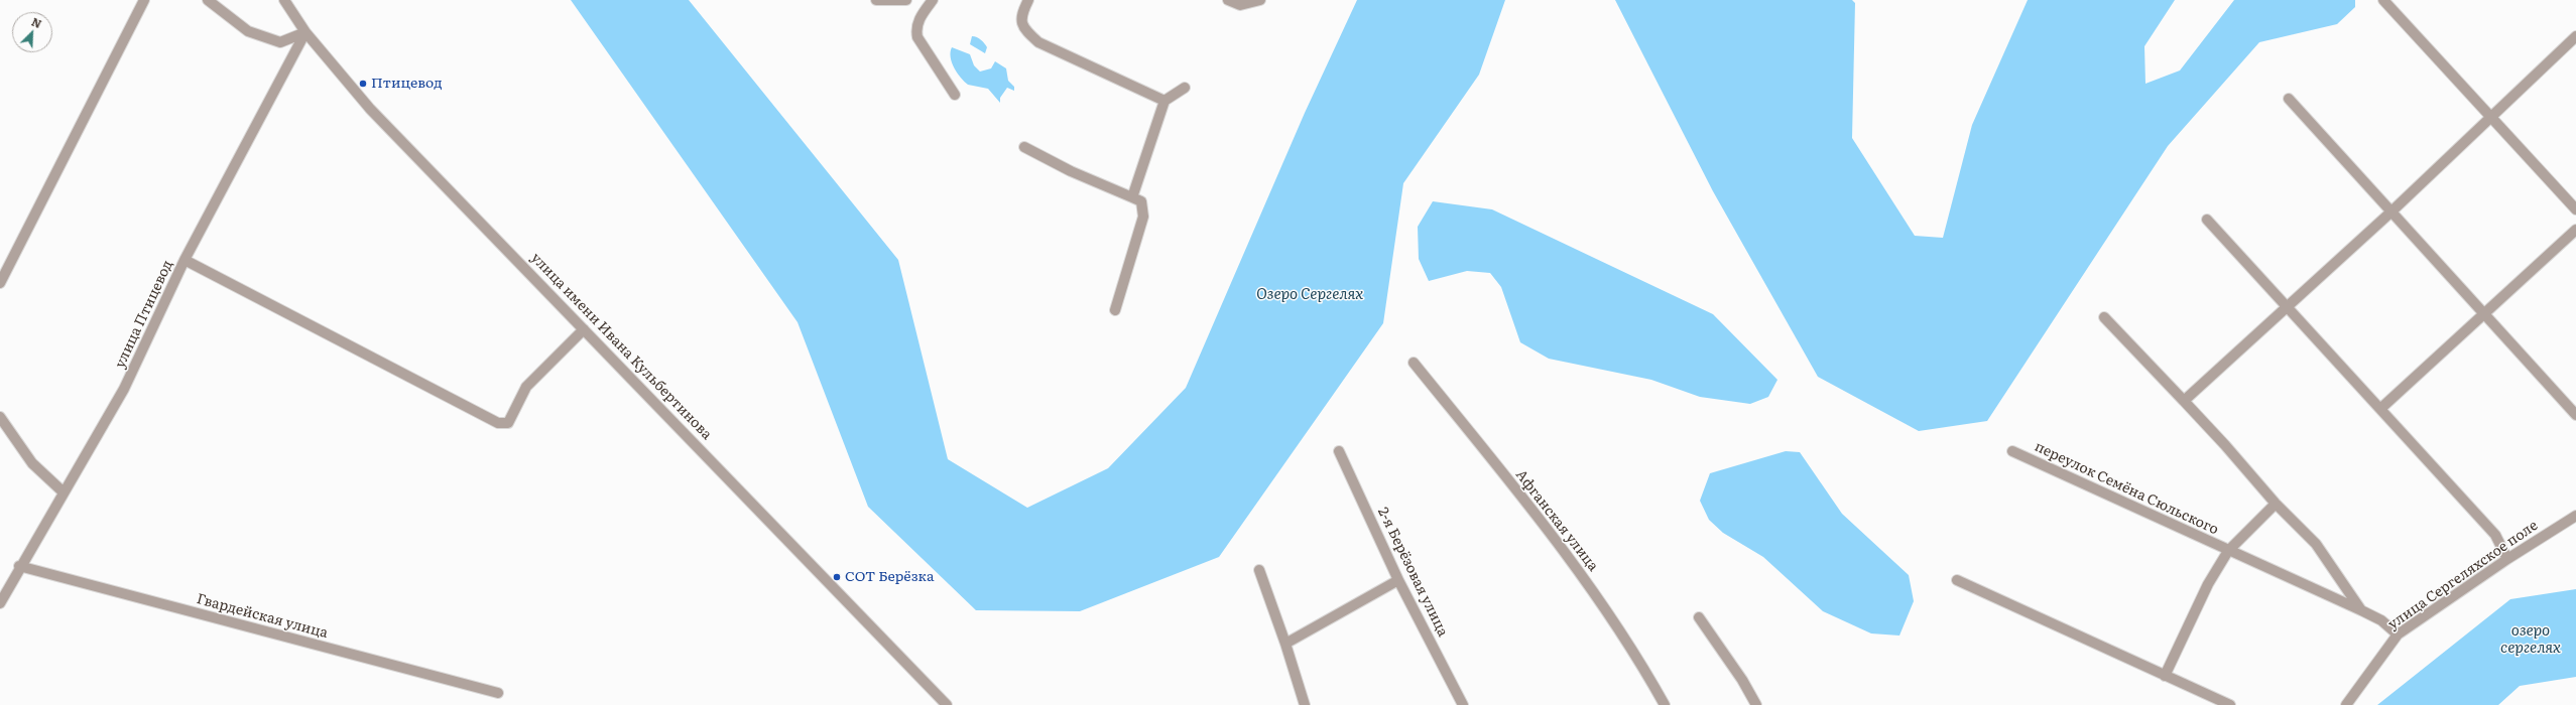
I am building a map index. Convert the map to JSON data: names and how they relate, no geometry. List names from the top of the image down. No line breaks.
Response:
{"streets":{"street":["улица Птицевод","улица имени Ивана Кульбертинова","переулок Семёна Сюльского","Афганская улица","2-я Берёзовая улица","улица Сергеляхское поле","Гвардейская улица"]},"crossings":[["улица Птицевод","улица имени Ивана Кульбертинова"],["улица Птицевод","Гвардейская улица"],["переулок Семёна Сюльского","улица Сергеляхское поле"]],"water":["Озеро Сергелях","озеро сергелях"],"places":["Птицевод","СОТ Берёзка"],"north":"top right"}
